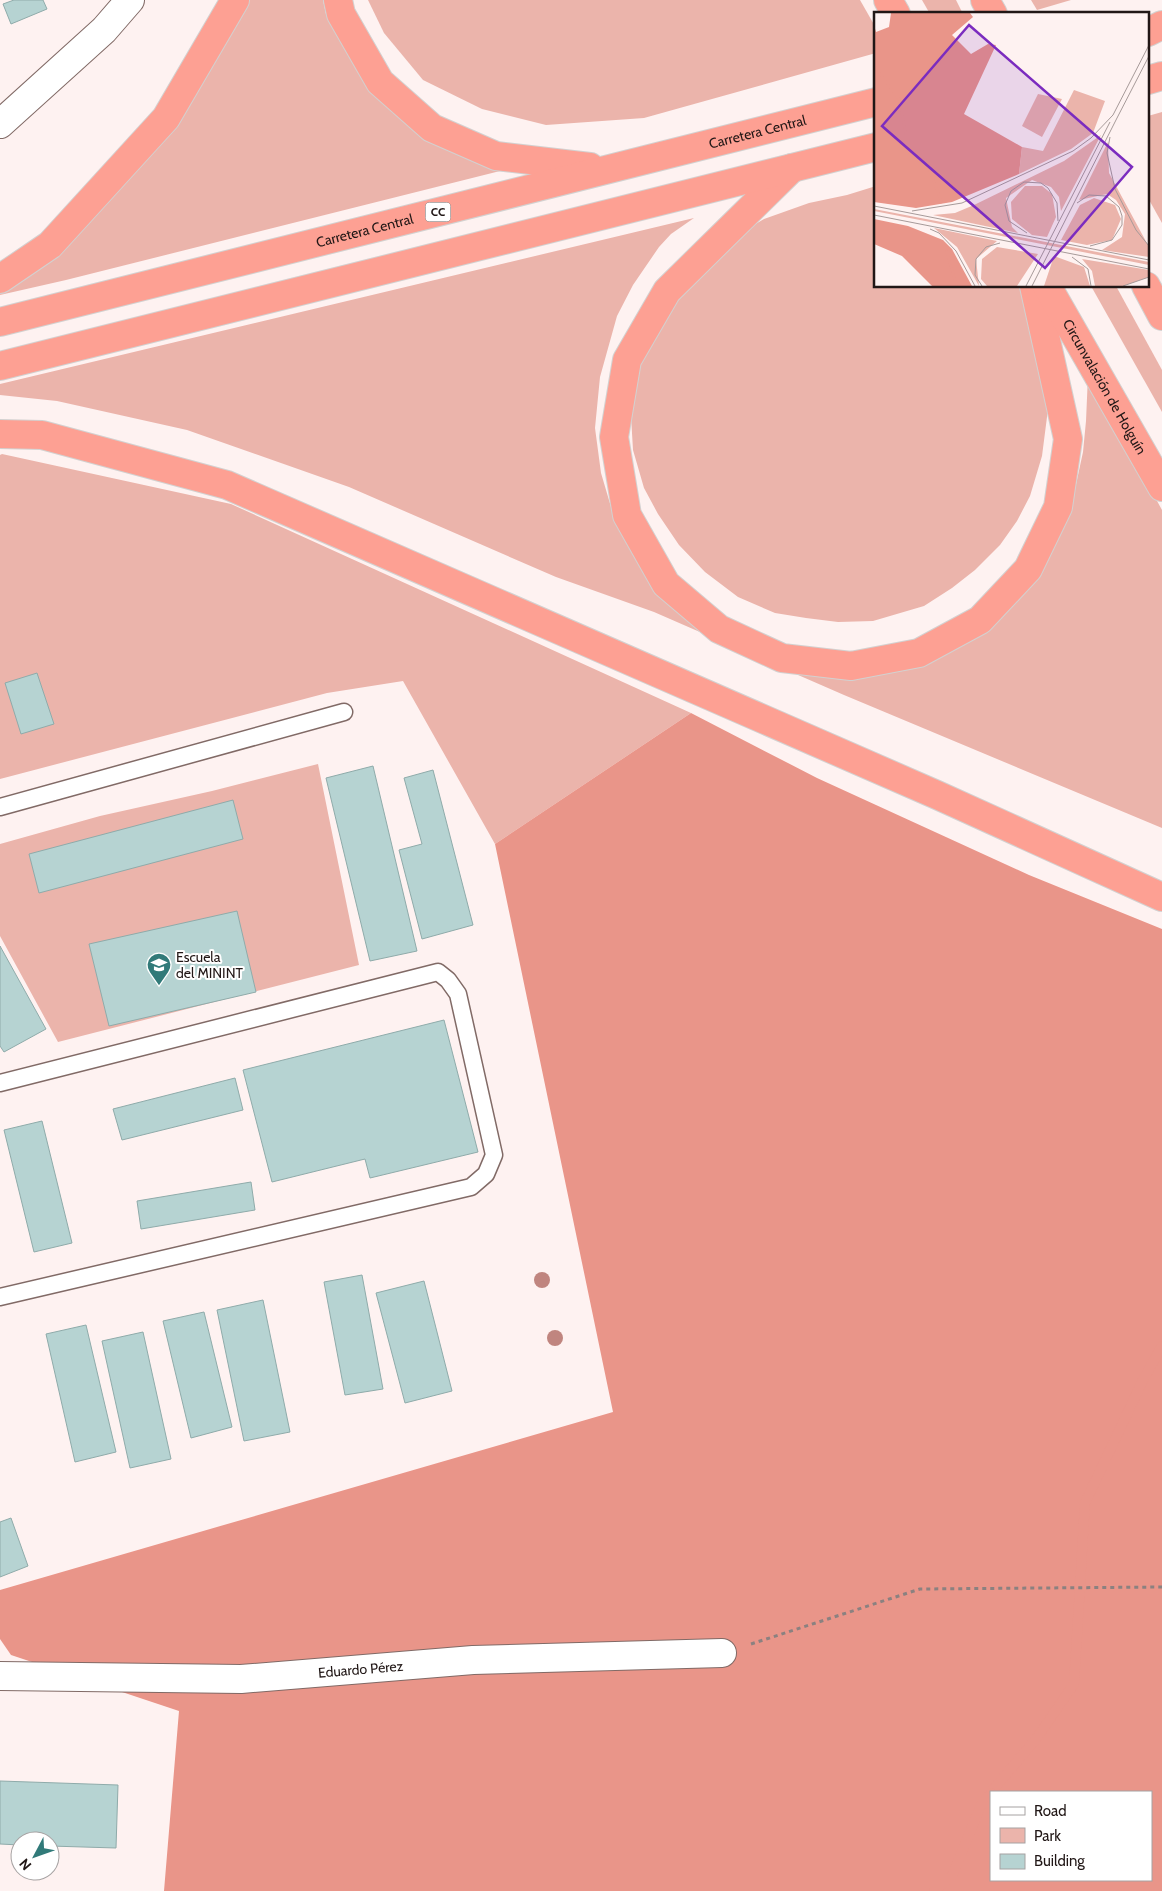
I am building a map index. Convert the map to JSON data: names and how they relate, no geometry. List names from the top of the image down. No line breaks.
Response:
{"streets":{"highway":["Carretera Central","CC","Circunvalación de Holguín"],"street":["Eduardo Pérez"]},"places":{"school or university":["Escuela del MININT"]},"legend":["Road","Park","Building"],"north":"bottom left"}
